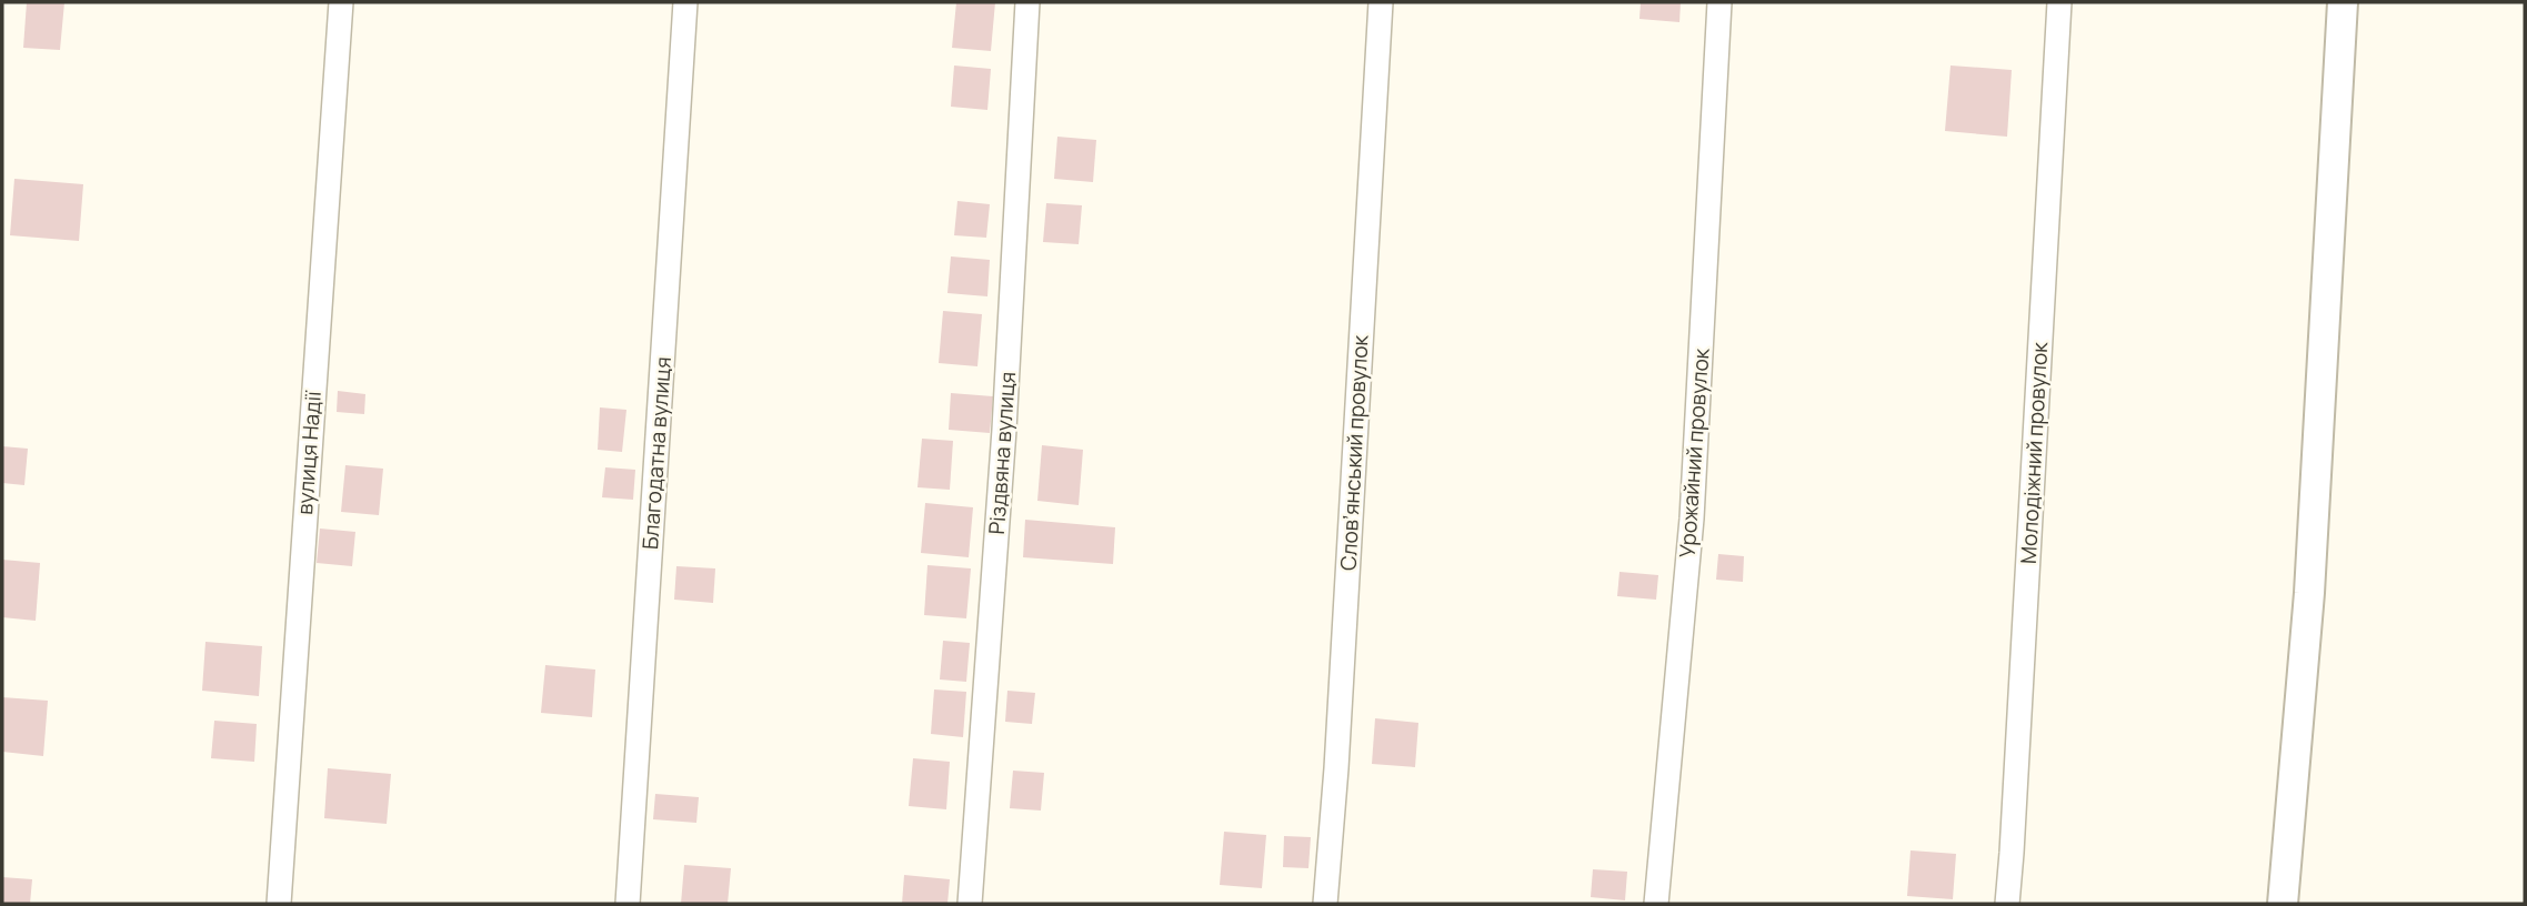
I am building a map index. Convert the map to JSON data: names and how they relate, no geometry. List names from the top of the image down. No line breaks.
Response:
{"streets":{"street":["вулиця Надії","Благодатна вулиця","Різдвяна вулиця","Словʼянський провулок","Урожайний провулок","Молодіжний провулок"]}}
